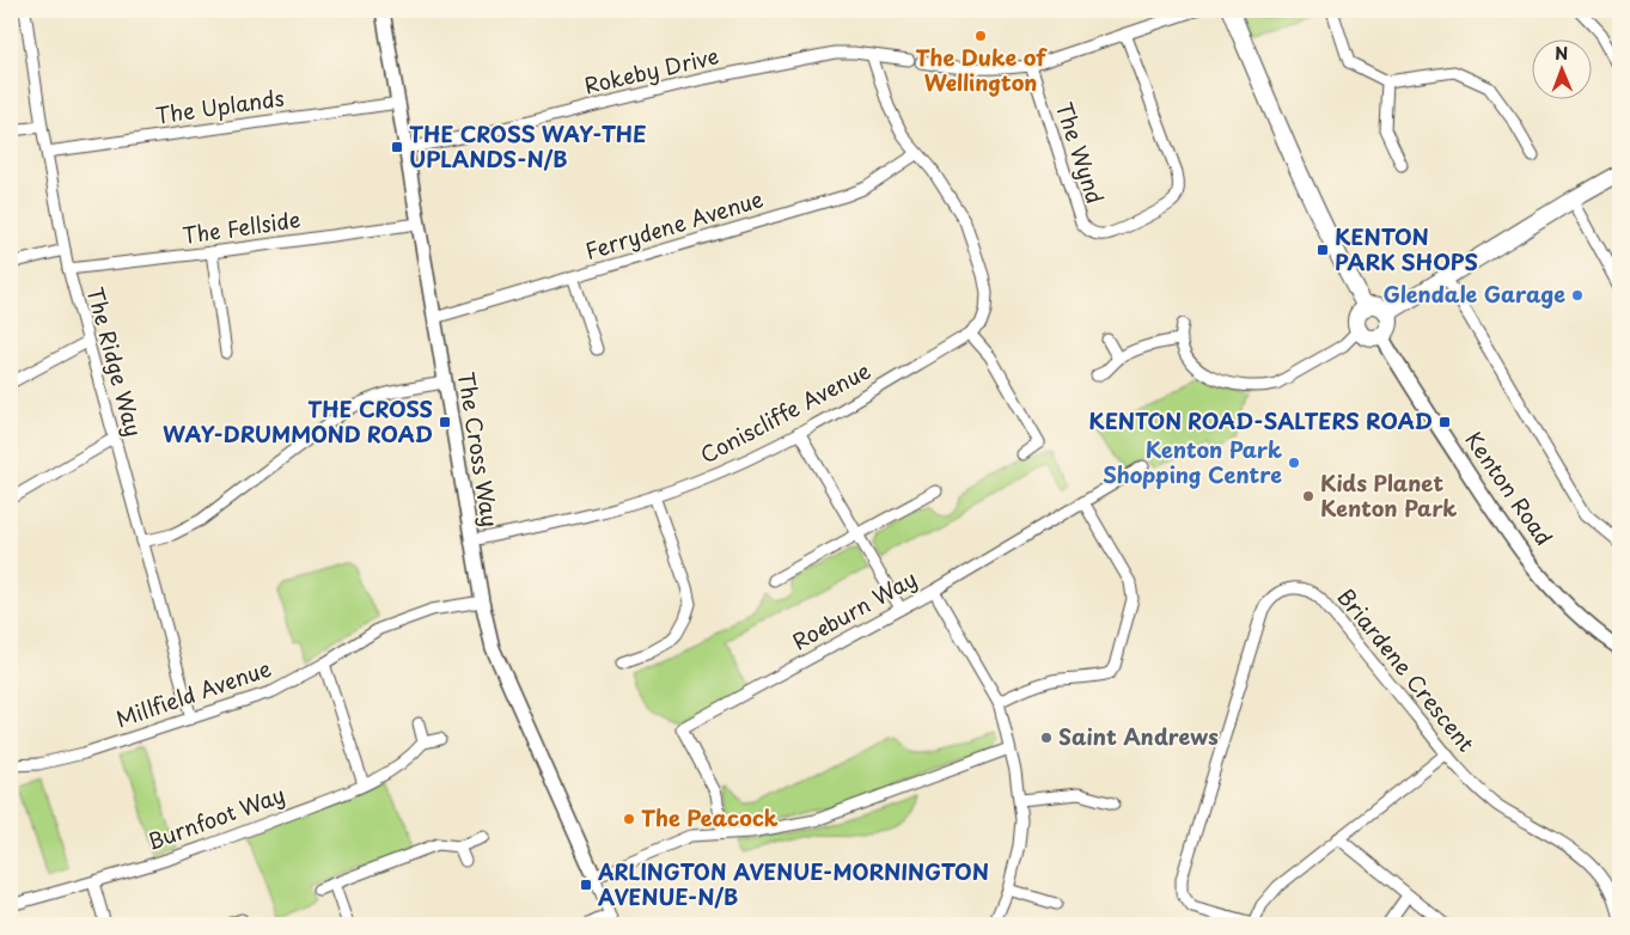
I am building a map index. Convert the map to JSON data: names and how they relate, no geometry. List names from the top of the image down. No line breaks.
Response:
{"streets":{"street":["Rokeby Drive","The Uplands","The Wynd","Ferrydene Avenue","The Fellside","The Ridge Way","Coniscliffe Avenue","The Cross Way","Kenton Road","Roeburn Way","Briardene Crescent","Millfield Avenue","Burnfoot Way"]},"crossings":[["Rokeby Drive","The Cross Way"],["The Uplands","The Ridge Way"],["The Uplands","The Cross Way"],["Ferrydene Avenue","The Cross Way"],["The Fellside","The Ridge Way"],["The Fellside","The Cross Way"],["The Ridge Way","Millfield Avenue"],["Coniscliffe Avenue","The Cross Way"],["The Cross Way","Millfield Avenue"]],"places":{"other":["The Duke of Wellington","Glendale Garage","Kenton Park Shopping Centre","Kids Planet Kenton Park","Saint Andrews","The Peacock"],"transit":["THE CROSS WAY-THE UPLANDS-N/B","KENTON PARK SHOPS","THE CROSS WAY-DRUMMOND ROAD","KENTON ROAD-SALTERS ROAD","ARLINGTON AVENUE-MORNINGTON AVENUE-N/B"]},"north":"top"}
